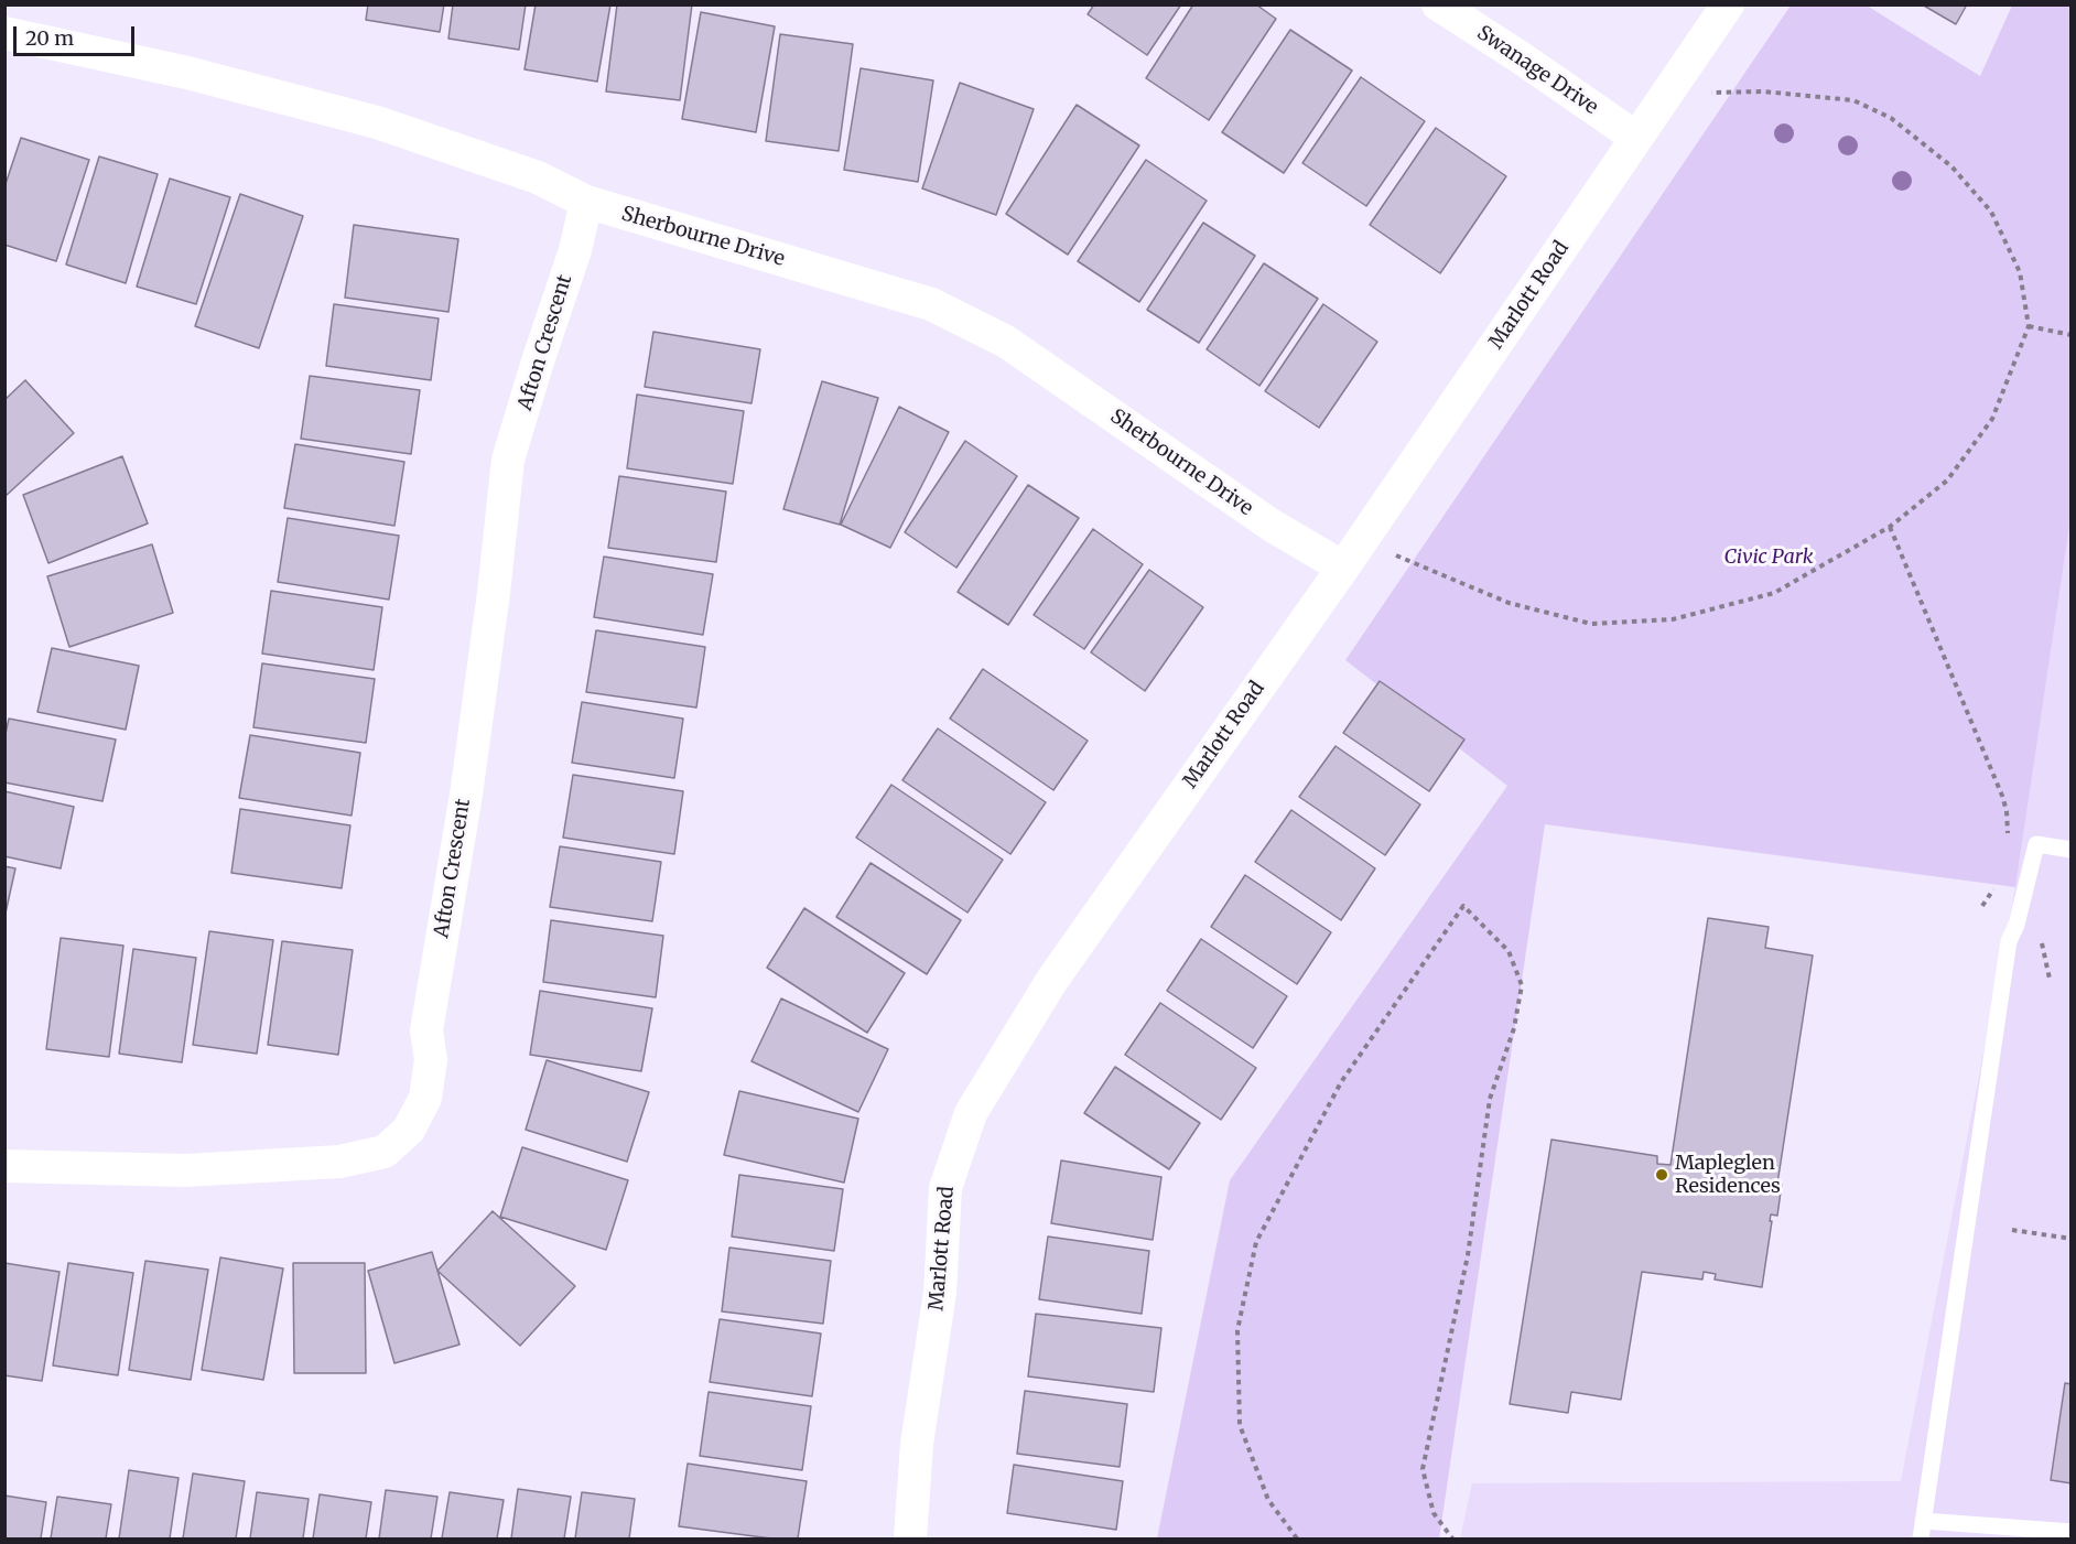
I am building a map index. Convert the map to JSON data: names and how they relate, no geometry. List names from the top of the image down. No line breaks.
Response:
{"streets":{"street":["Swanage Drive","Sherbourne Drive","Marlott Road","Afton Crescent"]},"crossings":[["Swanage Drive","Marlott Road"],["Sherbourne Drive","Marlott Road"],["Sherbourne Drive","Afton Crescent"]],"parks":["Civic Park"],"places":["Mapleglen Residences"],"scale_bar":"20 m"}
